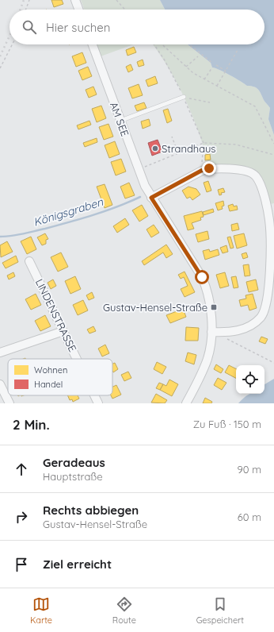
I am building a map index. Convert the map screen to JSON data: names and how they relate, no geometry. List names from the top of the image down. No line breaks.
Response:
{"streets":{"street":["AM SEE","LINDENSTRASSE"]},"water":["Königsgraben"],"places":{"other":["Strandhaus"],"transit":["Gustav-Hensel-Straße"]},"legend":["Wohnen","Handel"],"page":{"search":"Hier suchen","heading":["2 Min.","Zu Fuß · 150 m"],"list":[["Geradeaus","Hauptstraße","90 m"],["Rechts abbiegen","Gustav-Hensel-Straße","60 m"],"Ziel erreicht"],"nav":["Karte","Route","Gespeichert"]}}
